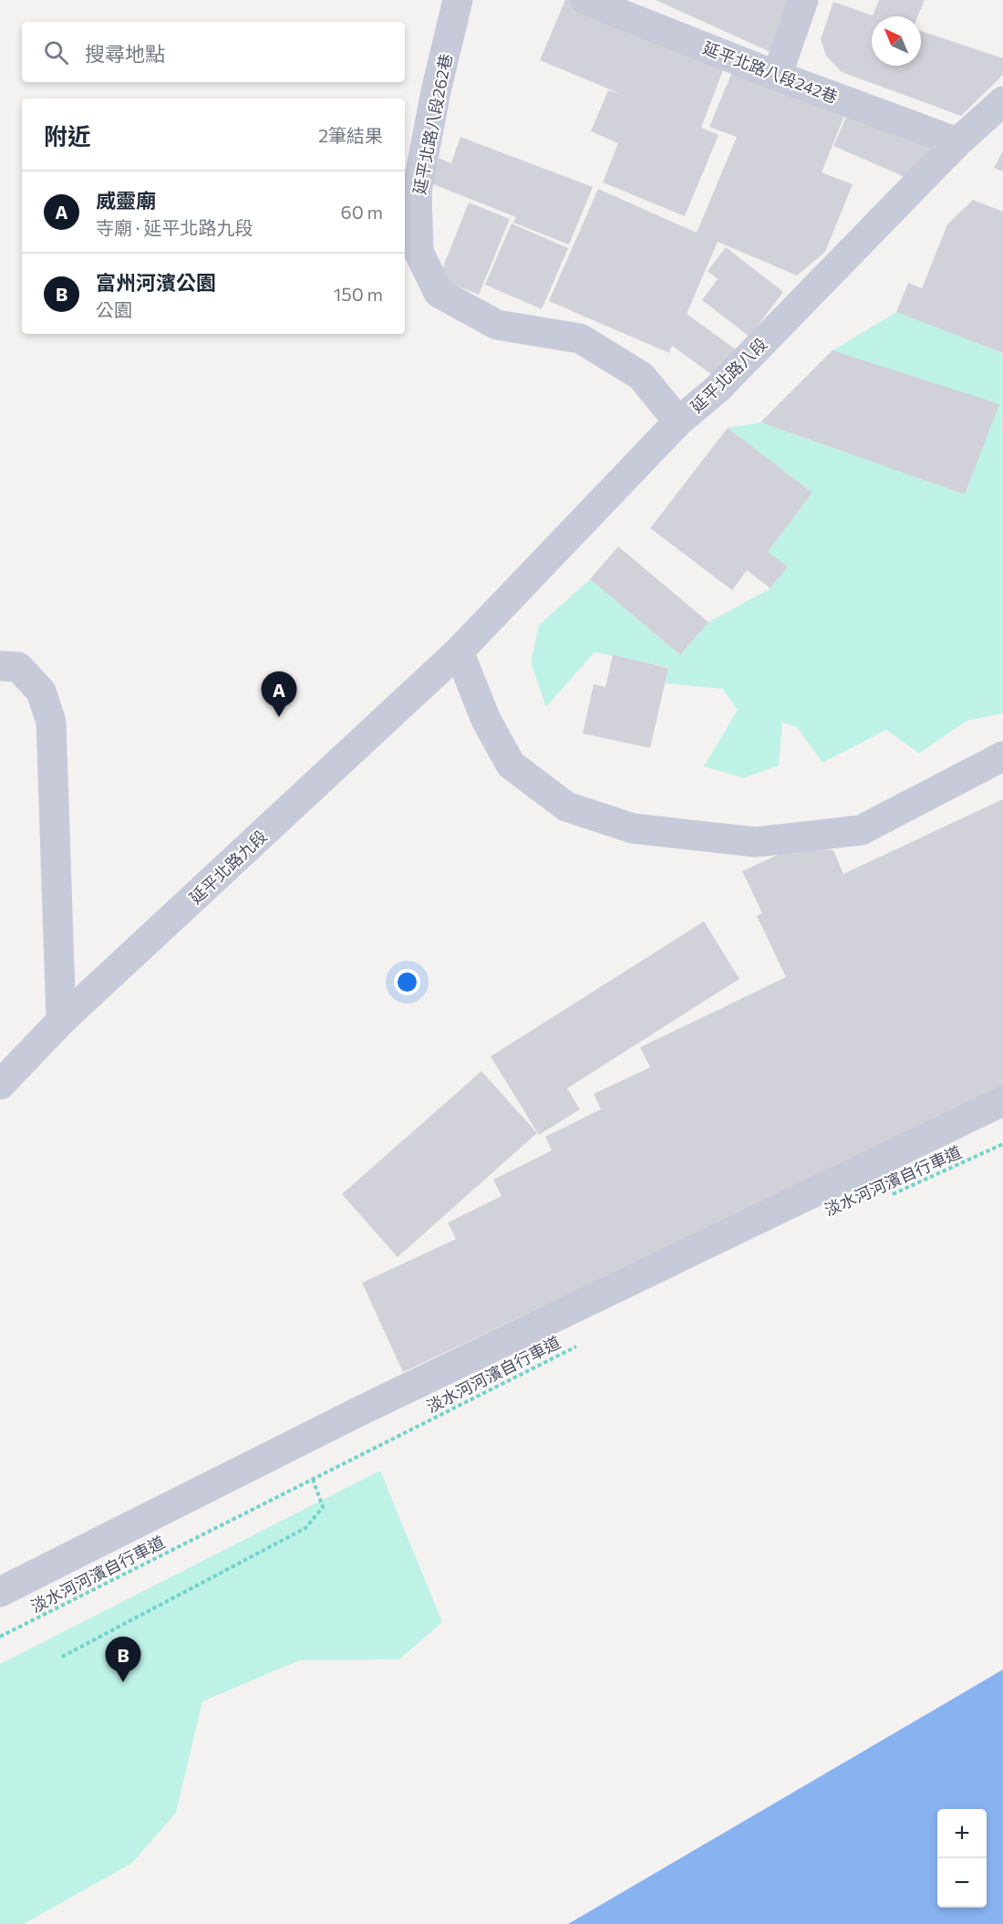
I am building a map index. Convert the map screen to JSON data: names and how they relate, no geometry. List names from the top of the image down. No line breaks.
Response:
{"streets":{"street":["延平北路八段242巷","延平北路八段262巷","延平北路八段","延平北路九段"],"path":["淡水河河濱自行車道"]},"crossings":[["延平北路八段242巷","延平北路八段"],["延平北路八段262巷","延平北路八段"],["延平北路八段","延平北路九段"]],"north":"top left","page":{"search":"搜尋地點","heading":["附近","2筆結果"],"list":[{"mark":"A","name":"威靈廟","note":"寺廟 · 延平北路九段","value":"60 m"},{"mark":"B","name":"富州河濱公園","note":"公園","value":"150 m"}],"pins":["A","B"],"map_buttons":["+","−"]}}
